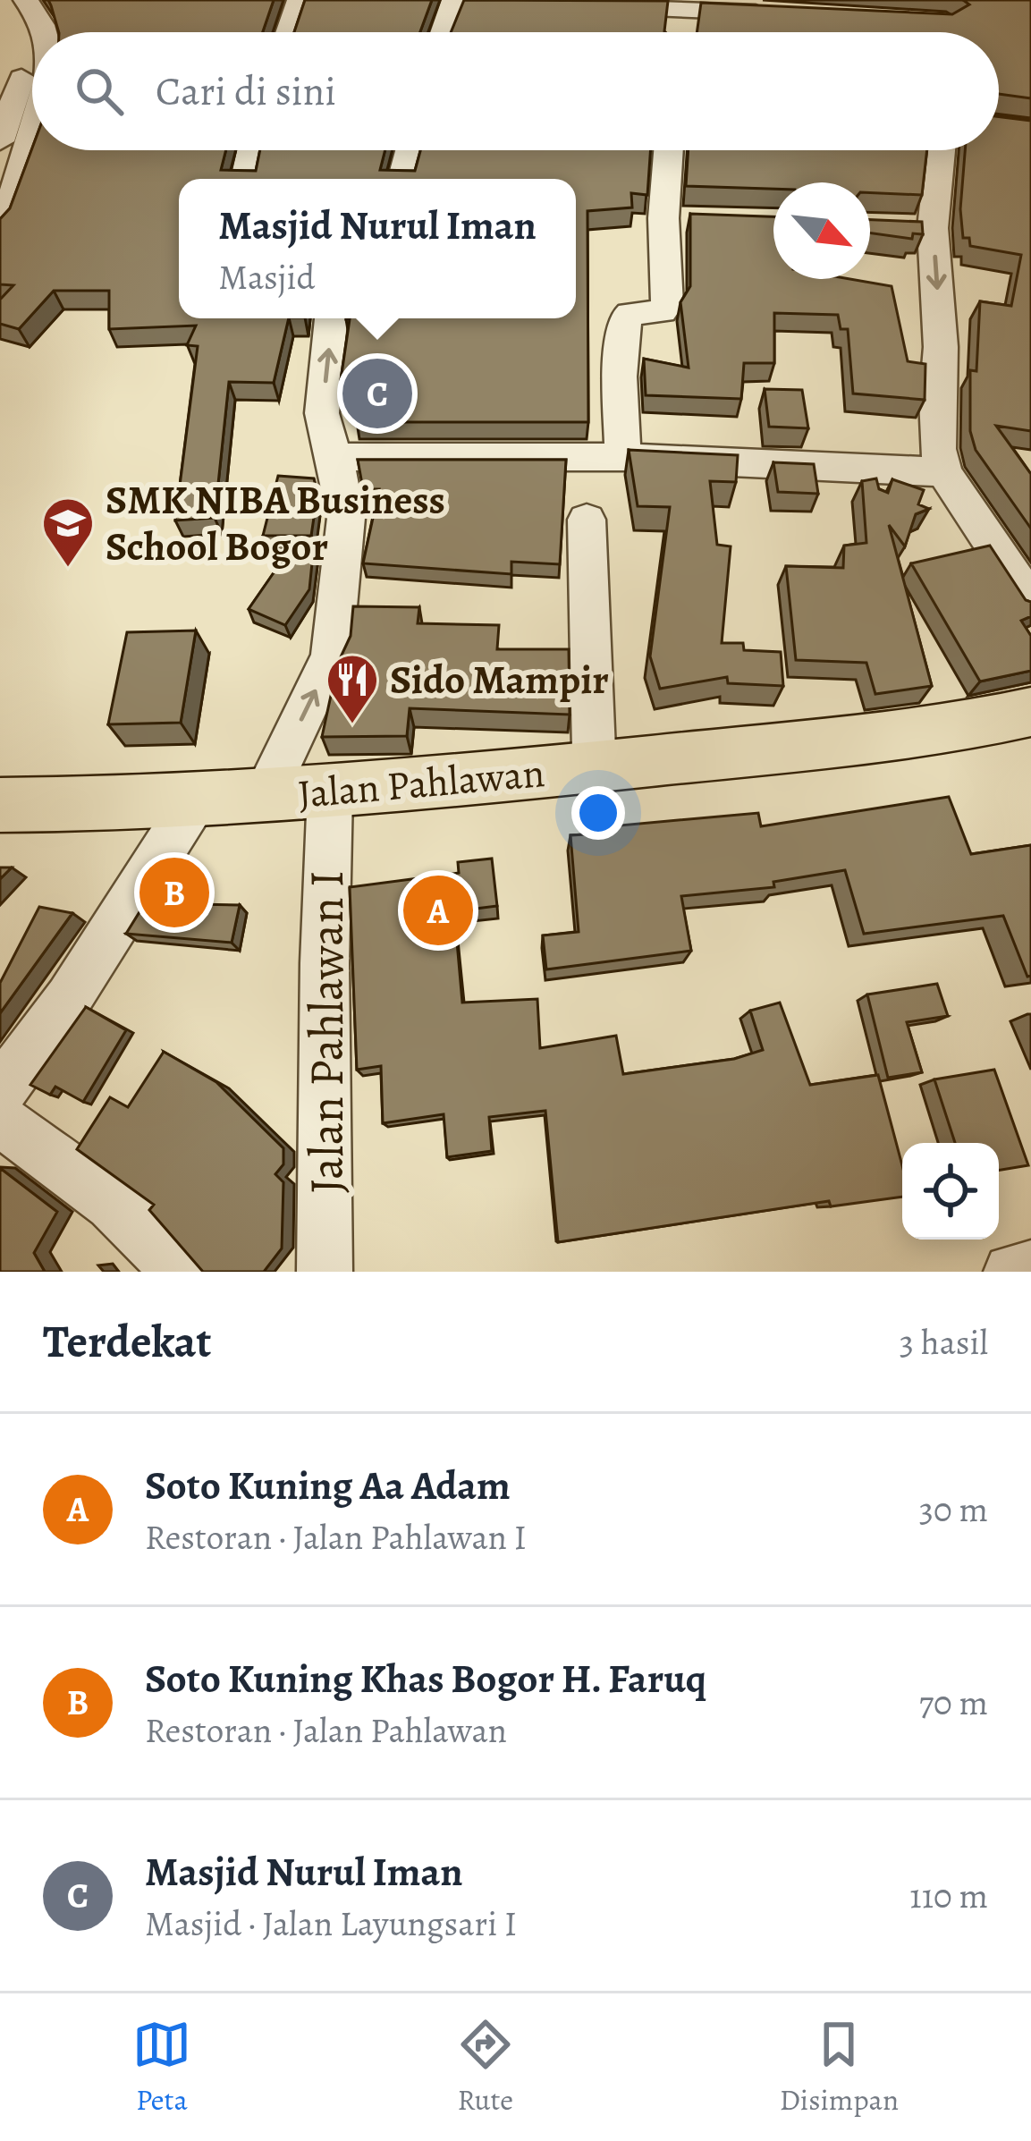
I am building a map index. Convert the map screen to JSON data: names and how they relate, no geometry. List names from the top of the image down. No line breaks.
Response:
{"streets":{"main road":["Jalan Pahlawan"],"street":["Jalan Pahlawan I"]},"crossings":[["Jalan Pahlawan","Jalan Pahlawan I"]],"places":{"school or university":["SMK NIBA Business School Bogor"],"restaurant":["Sido Mampir"]},"north":"bottom right","page":{"search":"Cari di sini","popup":["Masjid Nurul Iman","Masjid"],"pins":["C","B","A"],"heading":["Terdekat","3 hasil"],"list":[{"mark":"A","name":"Soto Kuning Aa Adam","note":"Restoran · Jalan Pahlawan I","value":"30 m"},{"mark":"B","name":"Soto Kuning Khas Bogor H. Faruq","note":"Restoran · Jalan Pahlawan","value":"70 m"},{"mark":"C","name":"Masjid Nurul Iman","note":"Masjid · Jalan Layungsari I","value":"110 m"}],"nav":["Peta","Rute","Disimpan"]}}
